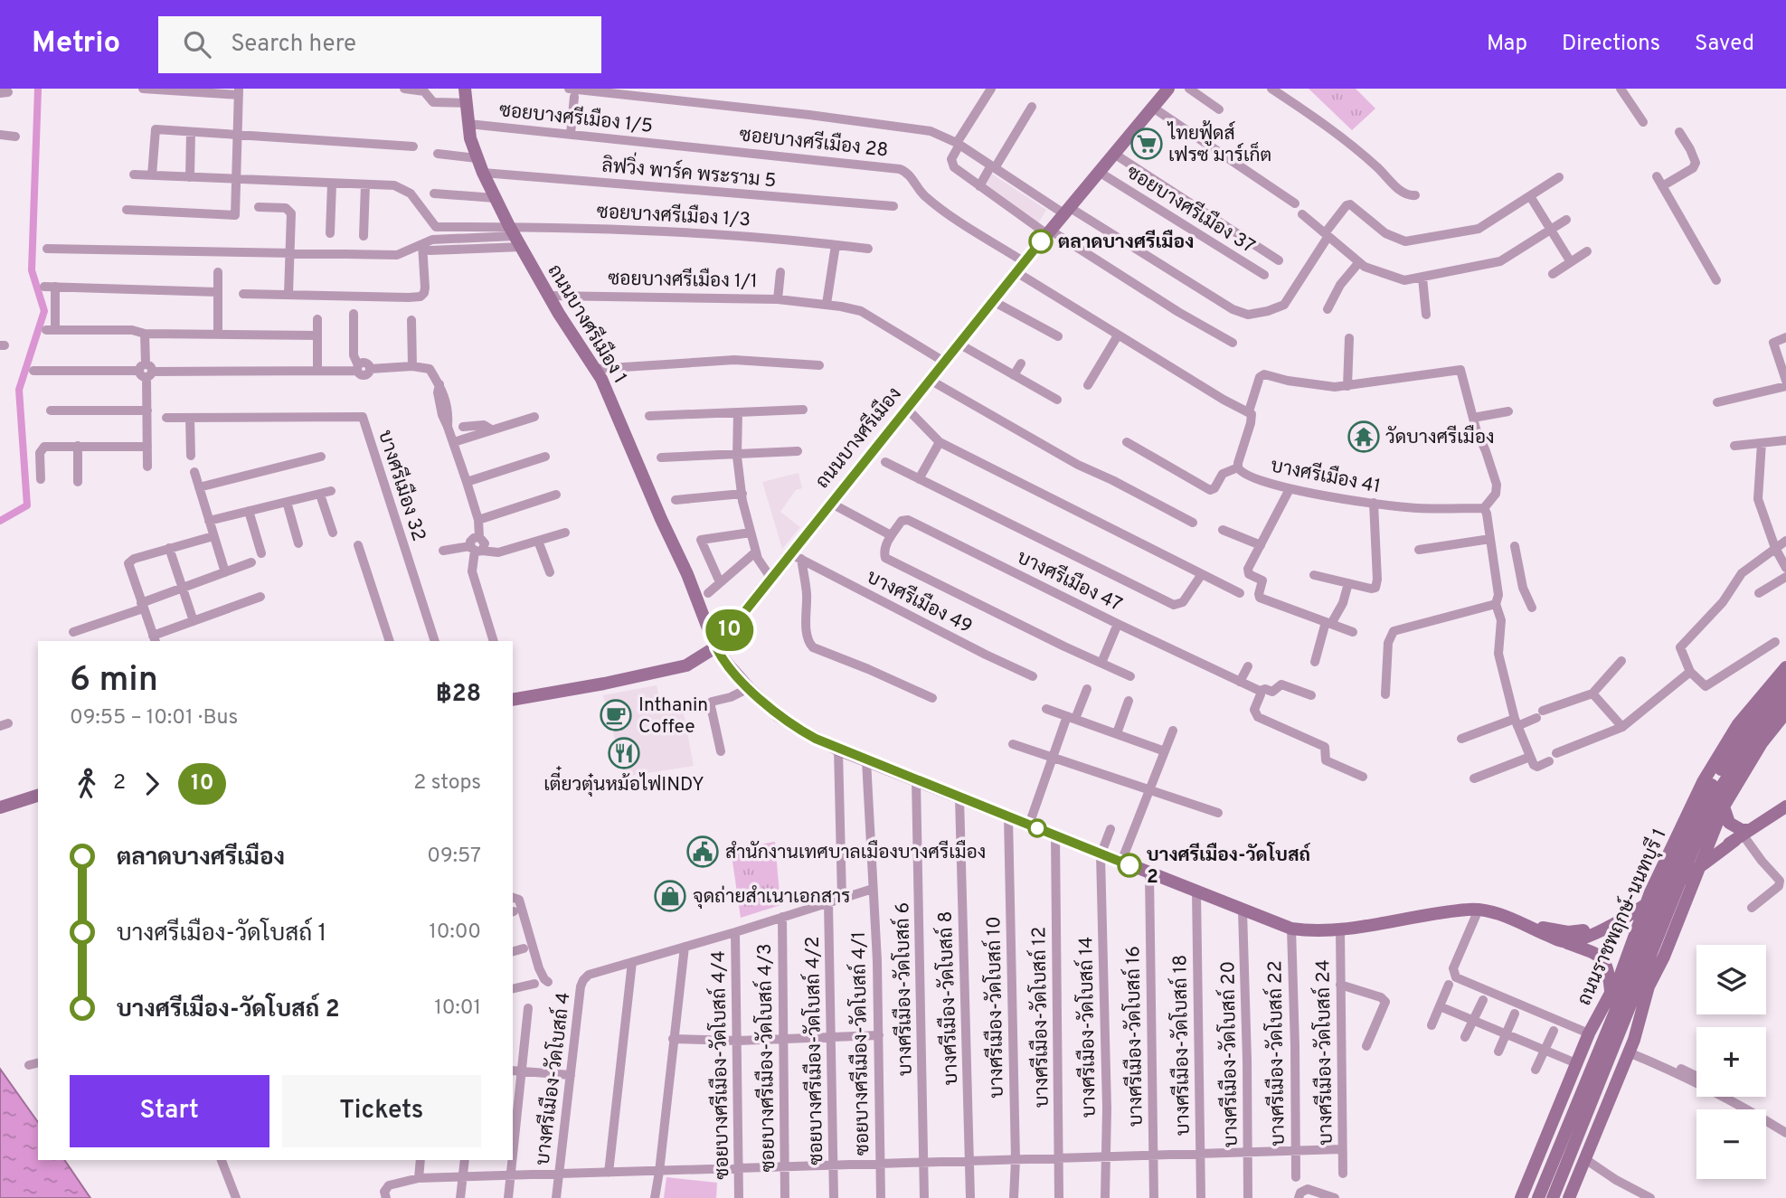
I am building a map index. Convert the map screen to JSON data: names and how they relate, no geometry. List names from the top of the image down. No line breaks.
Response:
{"streets":{"street":["ซอยบางศรีเมือง 1/5","ซอยบางศรีเมือง 28","ลิฟวิ่ง พาร์ค พระราม 5","ซอยบางศรีเมือง 37","ซอยบางศรีเมือง 1/3","ซอยบางศรีเมือง 1/1","ถนนบางศรีเมือง 1","ถนนบางศรีเมือง","บางศรีเมือง 41","บางศรีเมือง 32","บางศรีเมือง 47","บางศรีเมือง 49","ถนนราชพฤกษ์-นนทบุรี 1","บางศรีเมือง-วัดโบสถ์ 6","บางศรีเมือง-วัดโบสถ์ 8","บางศรีเมือง-วัดโบสถ์ 10","บางศรีเมือง-วัดโบสถ์ 12","บางศรีเมือง-วัดโบสถ์ 14","บางศรีเมือง-วัดโบสถ์ 16","ซอยบางศรีเมือง-วัดโบสถ์ 4/1","บางศรีเมือง-วัดโบสถ์ 18","ซอยบางศรีเมือง-วัดโบสถ์ 4/2","บางศรีเมือง-วัดโบสถ์ 24","บางศรีเมือง-วัดโบสถ์ 22","บางศรีเมือง-วัดโบสถ์ 20","ซอยบางศรีเมือง-วัดโบสถ์ 4/3","ซอยบางศรีเมือง-วัดโบสถ์ 4/4","บางศรีเมือง-วัดโบสถ์ 4"]},"crossings":[["ซอยบางศรีเมือง 1/5","ซอยบางศรีเมือง 28"],["ซอยบางศรีเมือง 1/5","ถนนบางศรีเมือง 1"],["ซอยบางศรีเมือง 28","ถนนบางศรีเมือง"],["ลิฟวิ่ง พาร์ค พระราม 5","ถนนบางศรีเมือง 1"],["ซอยบางศรีเมือง 37","ถนนบางศรีเมือง"],["ซอยบางศรีเมือง 1/3","ถนนบางศรีเมือง 1"],["ซอยบางศรีเมือง 1/1","ถนนบางศรีเมือง 1"],["ซอยบางศรีเมือง 1/1","ถนนบางศรีเมือง"],["ถนนบางศรีเมือง 1","ถนนบางศรีเมือง"],["ถนนบางศรีเมือง 1","บางศรีเมือง-วัดโบสถ์ 6"],["ถนนบางศรีเมือง 1","บางศรีเมือง-วัดโบสถ์ 8"],["ถนนบางศรีเมือง 1","บางศรีเมือง-วัดโบสถ์ 10"],["ถนนบางศรีเมือง 1","บางศรีเมือง-วัดโบสถ์ 12"],["ถนนบางศรีเมือง 1","บางศรีเมือง-วัดโบสถ์ 14"],["ถนนบางศรีเมือง 1","บางศรีเมือง-วัดโบสถ์ 16"],["ถนนบางศรีเมือง 1","บางศรีเมือง-วัดโบสถ์ 18"],["ถนนบางศรีเมือง 1","บางศรีเมือง-วัดโบสถ์ 24"],["ถนนบางศรีเมือง 1","บางศรีเมือง-วัดโบสถ์ 22"],["ถนนบางศรีเมือง 1","บางศรีเมือง-วัดโบสถ์ 20"],["ถนนบางศรีเมือง","บางศรีเมือง 49"],["ซอยบางศรีเมือง-วัดโบสถ์ 4/1","บางศรีเมือง-วัดโบสถ์ 4"],["ซอยบางศรีเมือง-วัดโบสถ์ 4/2","บางศรีเมือง-วัดโบสถ์ 4"],["ซอยบางศรีเมือง-วัดโบสถ์ 4/3","บางศรีเมือง-วัดโบสถ์ 4"],["ซอยบางศรีเมือง-วัดโบสถ์ 4/4","บางศรีเมือง-วัดโบสถ์ 4"]],"places":{"supermarket":["ไทยฟู้ดส์ เฟรซ มาร์เก็ต"],"other":["ตลาดบางศรีเมือง","บางศรีเมือง-วัดโบสถ์ 2"],"temple":["วัดบางศรีเมือง"],"cafe":["Inthanin Coffee"],"restaurant":["เตี๋ยวตุ๋นหม้อไฟINDY"],"public building":["สำนักงานเทศบาลเมืองบางศรีเมือง"],"shop":["จุดถ่ายสำเนาเอกสาร"]},"lines":["bus line 10"],"page":{"header":"Metrio","search":"Search here","nav":["Map","Directions","Saved"],"on_map":"10","heading":["6 min","09:55 – 10:01 · Bus","฿28"],"legs":["2","10","2 stops"],"list":[{"name":"ตลาดบางศรีเมือง","value":"09:57"},{"name":"บางศรีเมือง-วัดโบสถ์ 1","value":"10:00"},{"name":"บางศรีเมือง-วัดโบสถ์ 2","value":"10:01"}],"map_buttons":["+","−"],"buttons":["Start","Tickets"]}}
